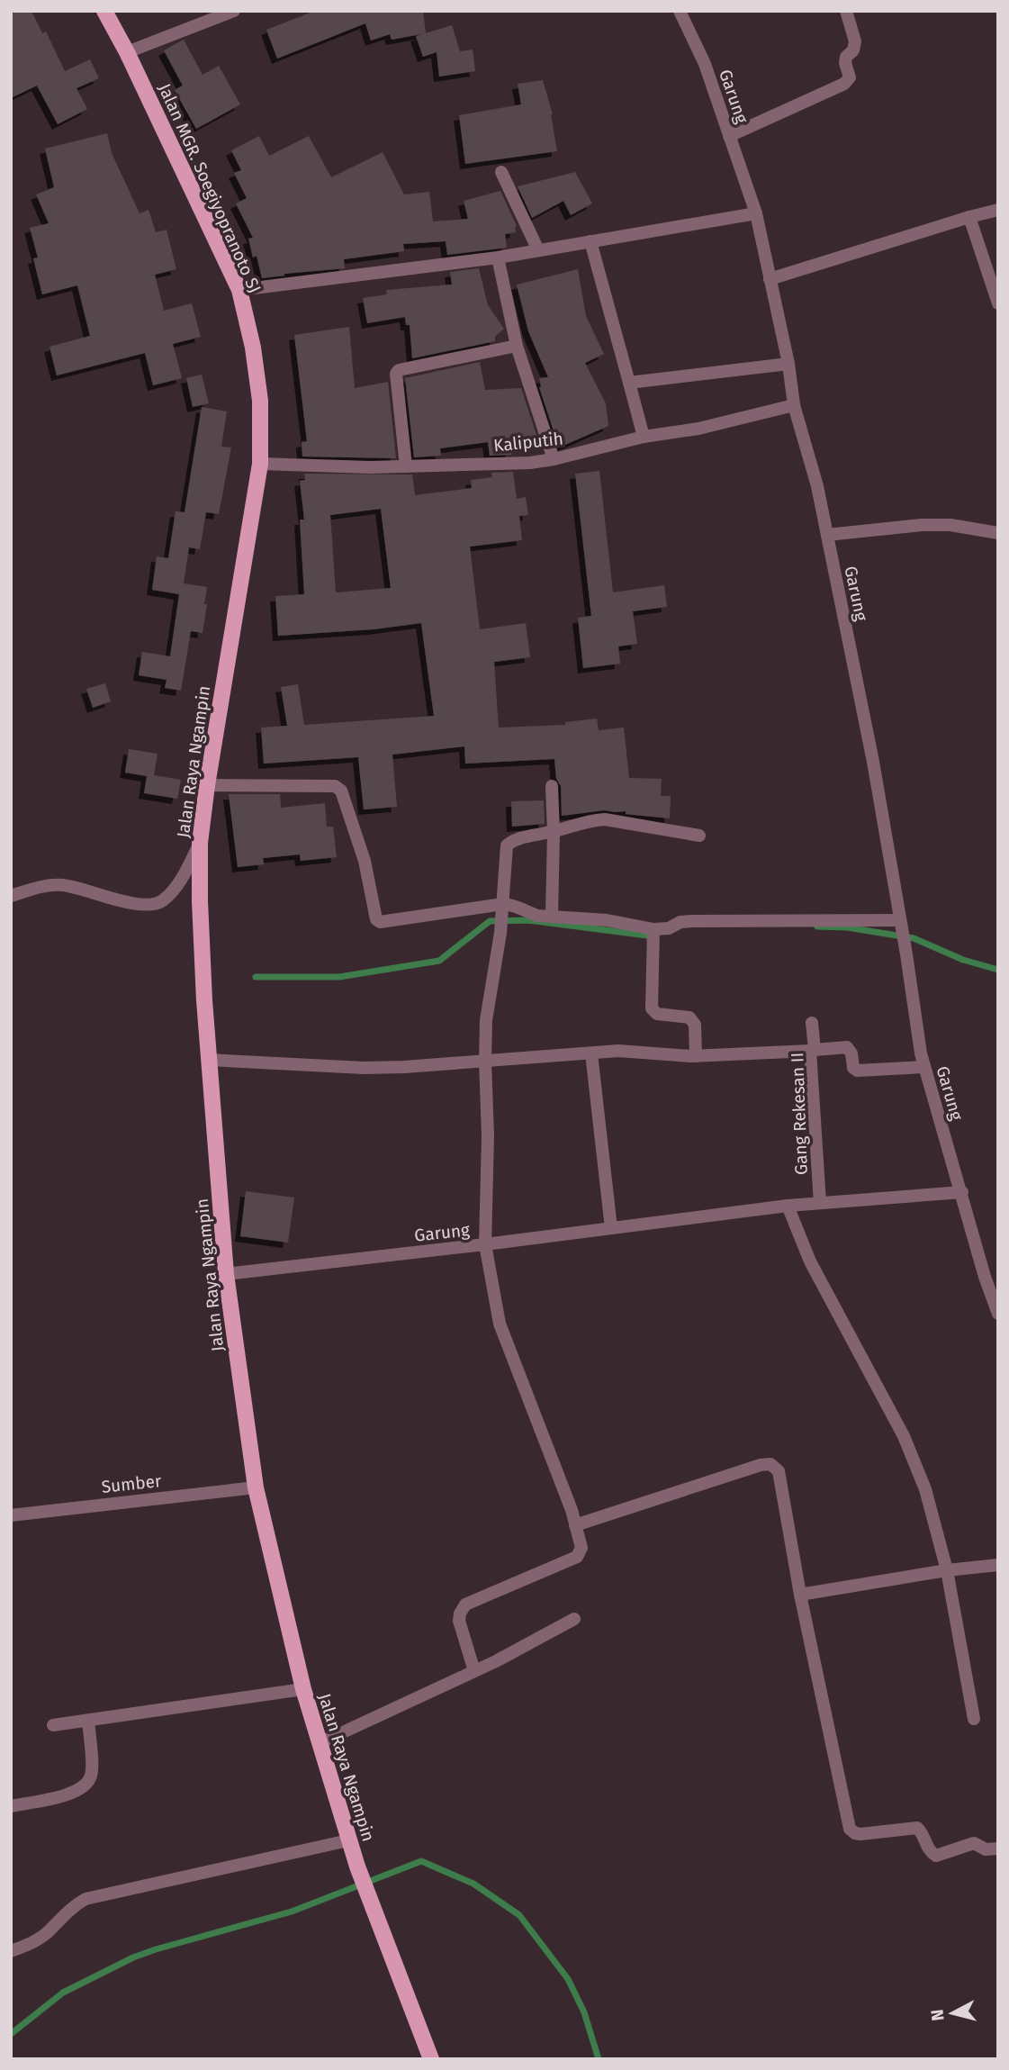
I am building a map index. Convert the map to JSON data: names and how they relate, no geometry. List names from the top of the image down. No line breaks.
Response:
{"streets":{"main road":["Jalan MGR. Soegiyopranoto SJ","Jalan Raya Ngampin"],"street":["Garung","Kaliputih","Gang Rekesan II","Sumber"]},"crossings":[["Garung","Kaliputih"],["Garung","Jalan Raya Ngampin"],["Garung","Gang Rekesan II"],["Jalan MGR. Soegiyopranoto SJ","Kaliputih"],["Jalan MGR. Soegiyopranoto SJ","Jalan Raya Ngampin"],["Kaliputih","Jalan Raya Ngampin"],["Jalan Raya Ngampin","Sumber"]],"north":"left"}
